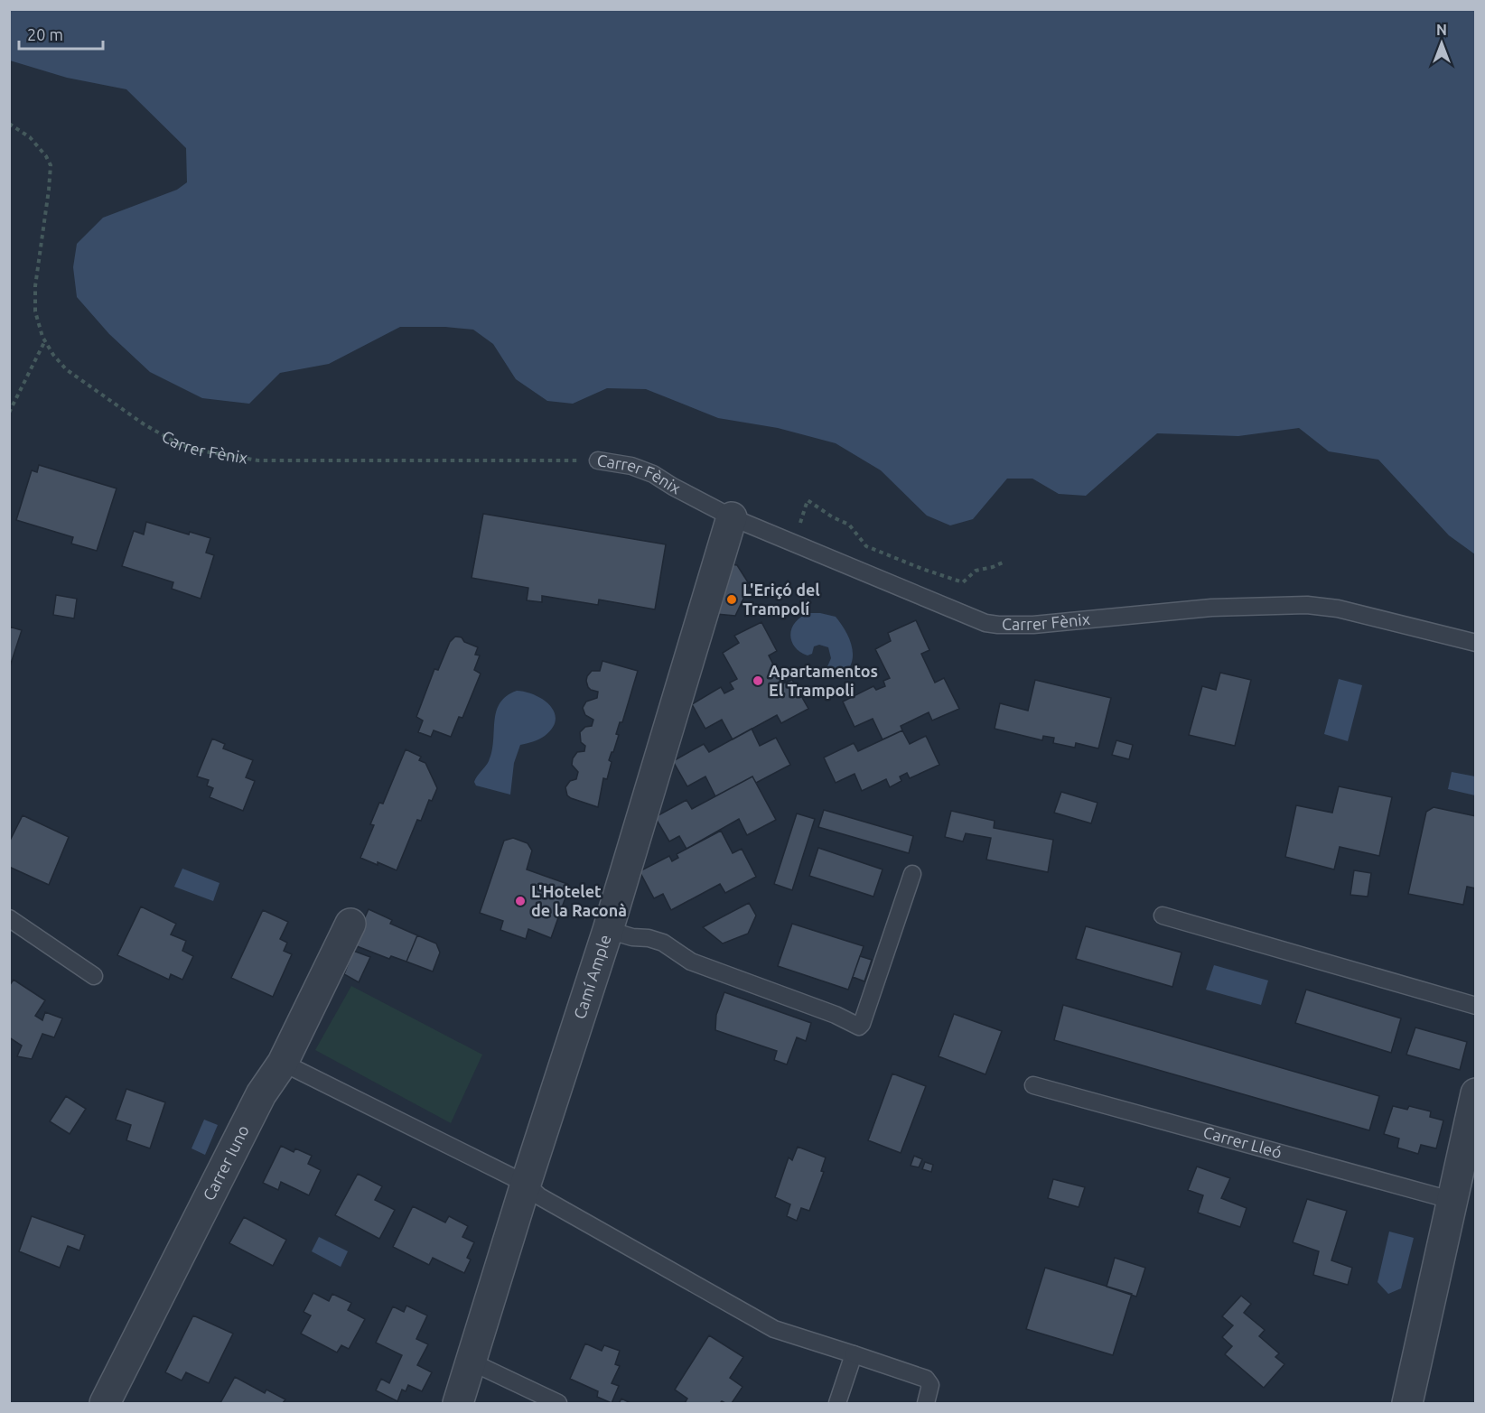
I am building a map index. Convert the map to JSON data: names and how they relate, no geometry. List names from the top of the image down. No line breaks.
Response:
{"streets":{"street":["Camí Ample","Carrer Iuno"],"lane":["Carrer Fènix","Carrer Lleó"]},"crossings":[["Carrer Fènix","Camí Ample"]],"places":["L'Eriçó del Trampolí","Apartamentos El Trampoli","L'Hotelet de la Raconà"],"scale_bar":"20 m","north":"top"}
